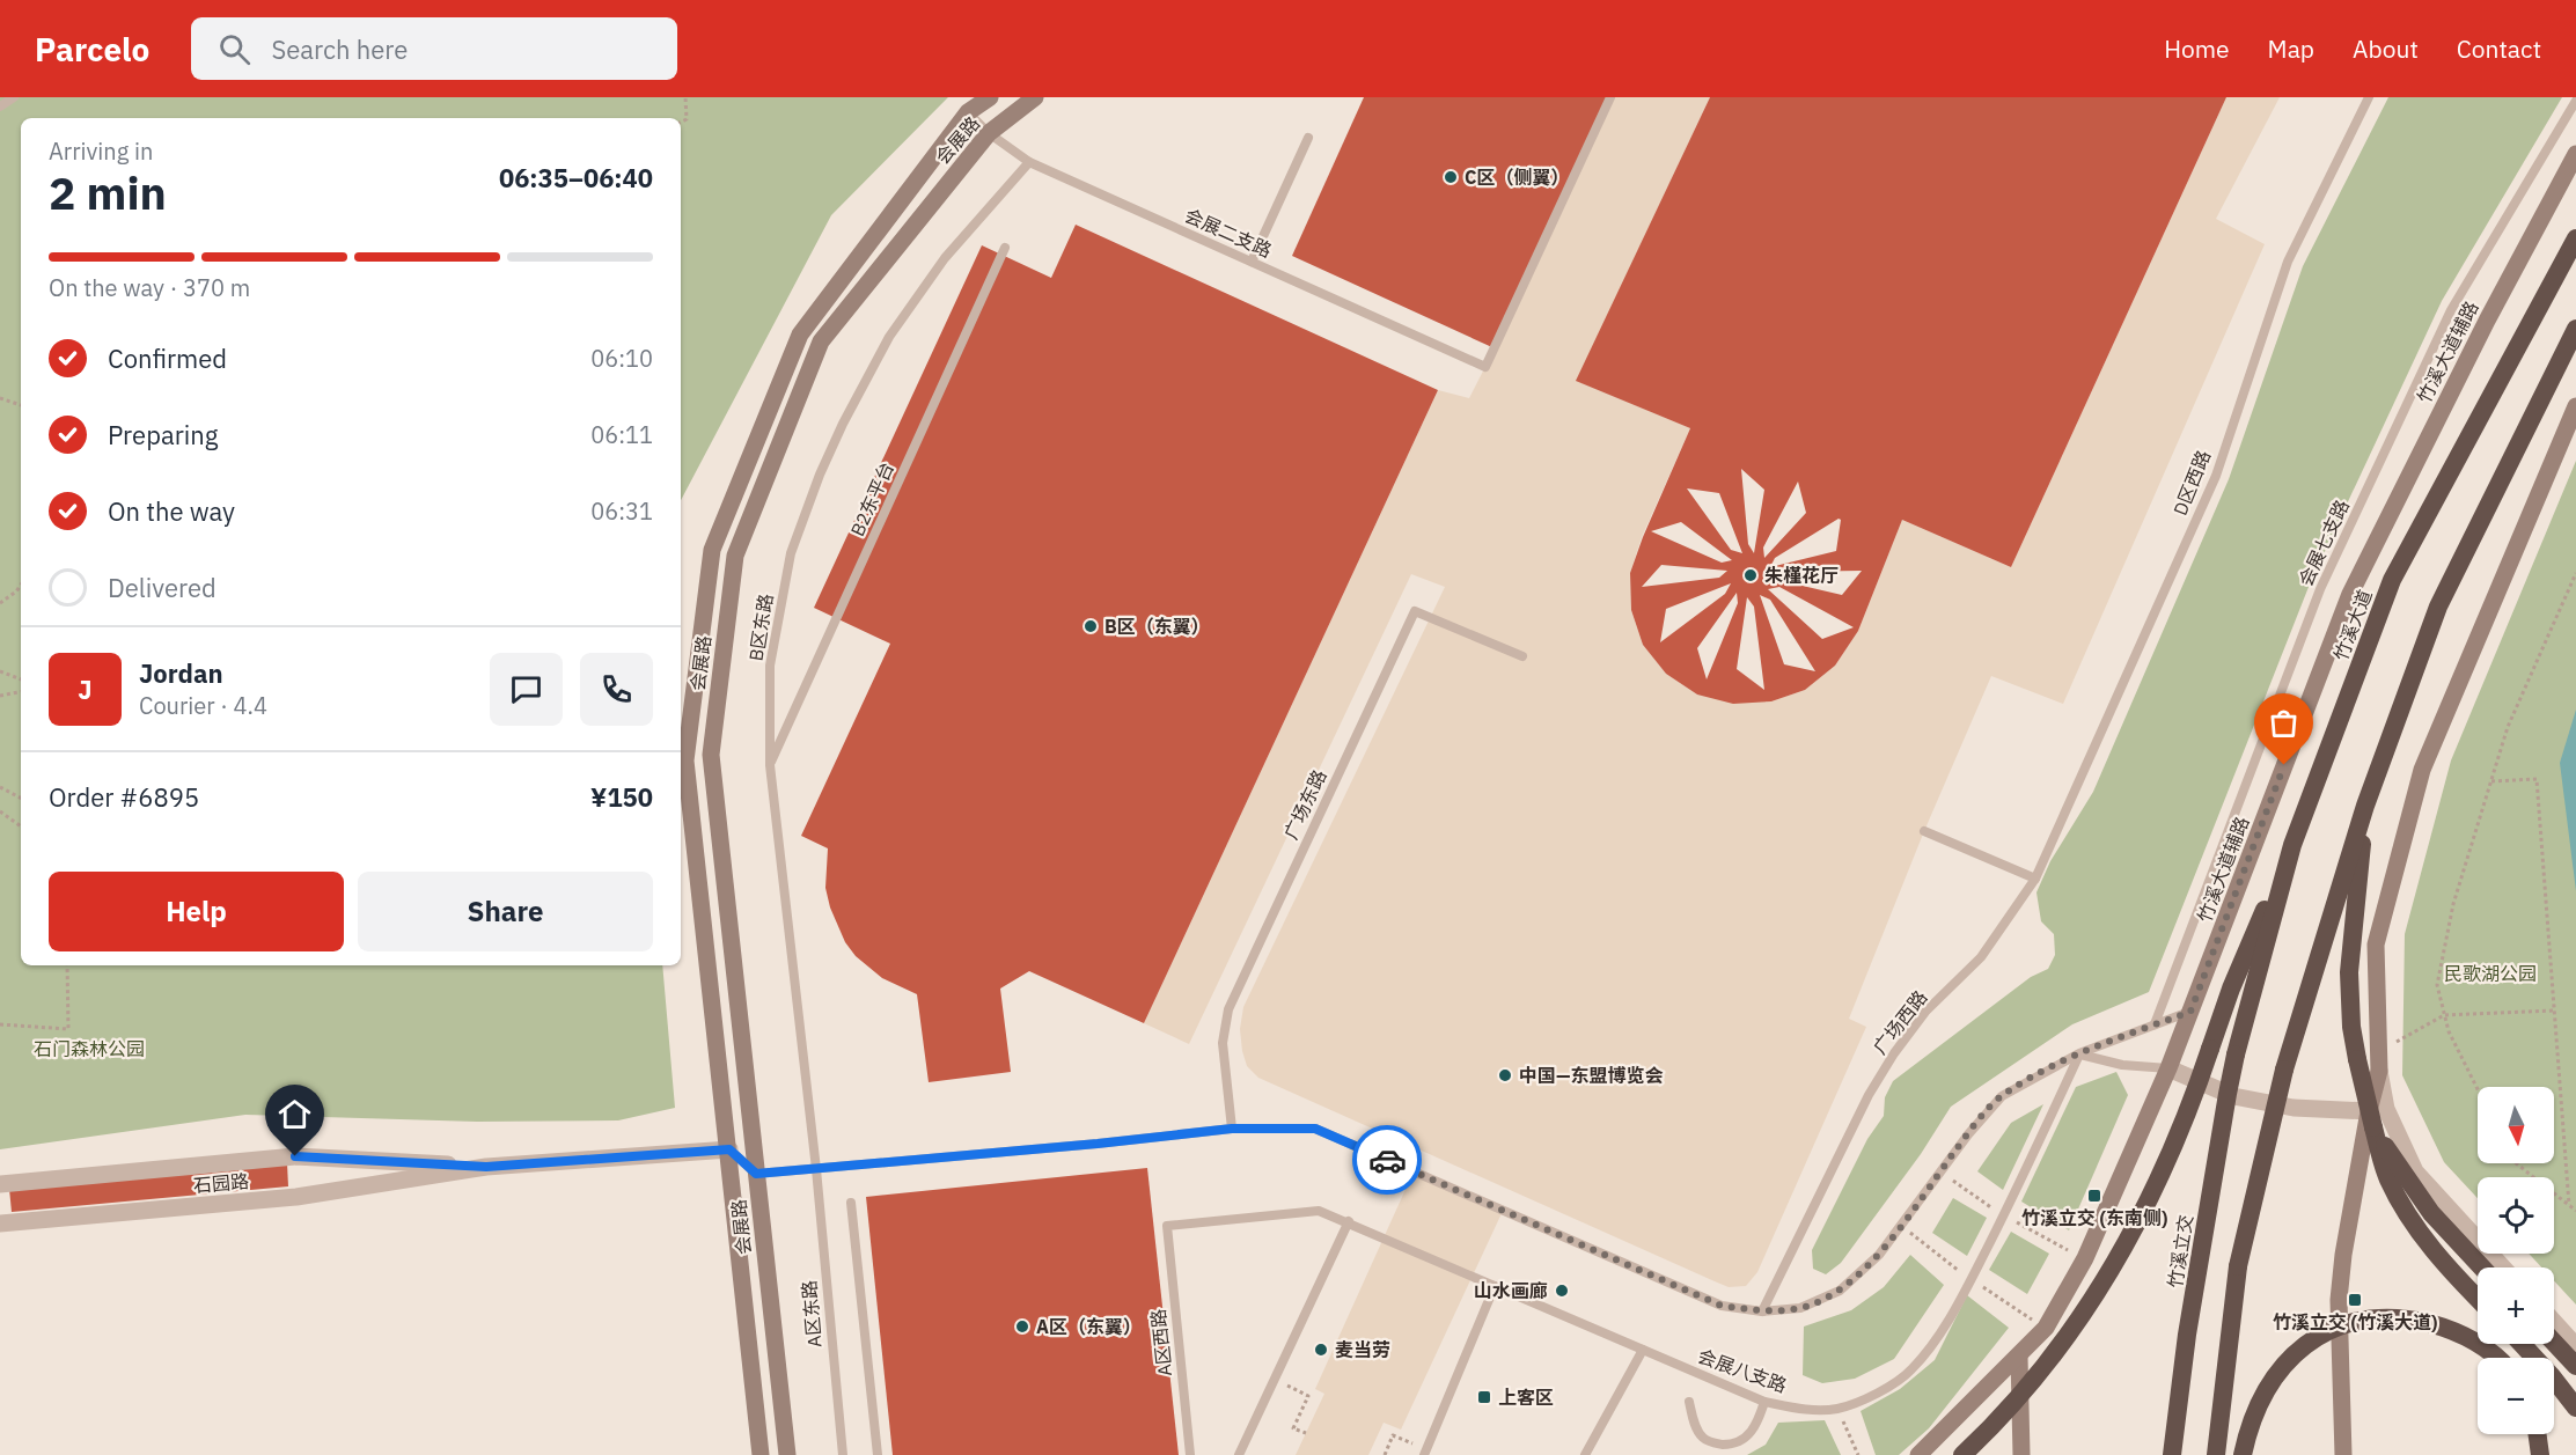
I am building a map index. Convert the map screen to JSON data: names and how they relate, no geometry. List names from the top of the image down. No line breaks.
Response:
{"streets":{"highway":["竹溪大道","竹溪立交"],"main road":["会展路","竹溪大道辅路"],"street":["石园路"],"lane":["会展二支路","D区西路","B2东平台","会展七支路","B区东路","广场东路","广场西路","A区东路","A区西路","会展八支路"]},"crossings":[["会展路","会展二支路"],["会展路","石园路"],["会展二支路","B区东路"],["D区西路","广场西路"],["B2东平台","B区东路"],["竹溪大道","竹溪立交"],["B区东路","A区东路"],["A区西路","会展八支路"]],"parks":["民歌湖公园","石门森林公园"],"places":{"other":["C区（侧翼）","朱槿花厅","B区（东翼）","中国—东盟博览会","山水画廊","A区（东翼）","麦当劳"],"transit":["竹溪立交 (东南侧)","竹溪立交 (竹溪大道)","上客区"]},"north":"bottom","page":{"header":"Parcelo","search":"Search here","nav":["Home","Map","About","Contact"],"heading":["2 min","Arriving in","06:35–06:40"],"panel":["Jordan","Courier · 4.4","Order #6895","¥150"],"bar":"On the way · 370 m","list":[["Confirmed","06:10"],["Preparing","06:11"],["On the way","06:31"],"Delivered"],"round":"J","buttons":["Help","Share"],"map_buttons":["+","−"]}}
